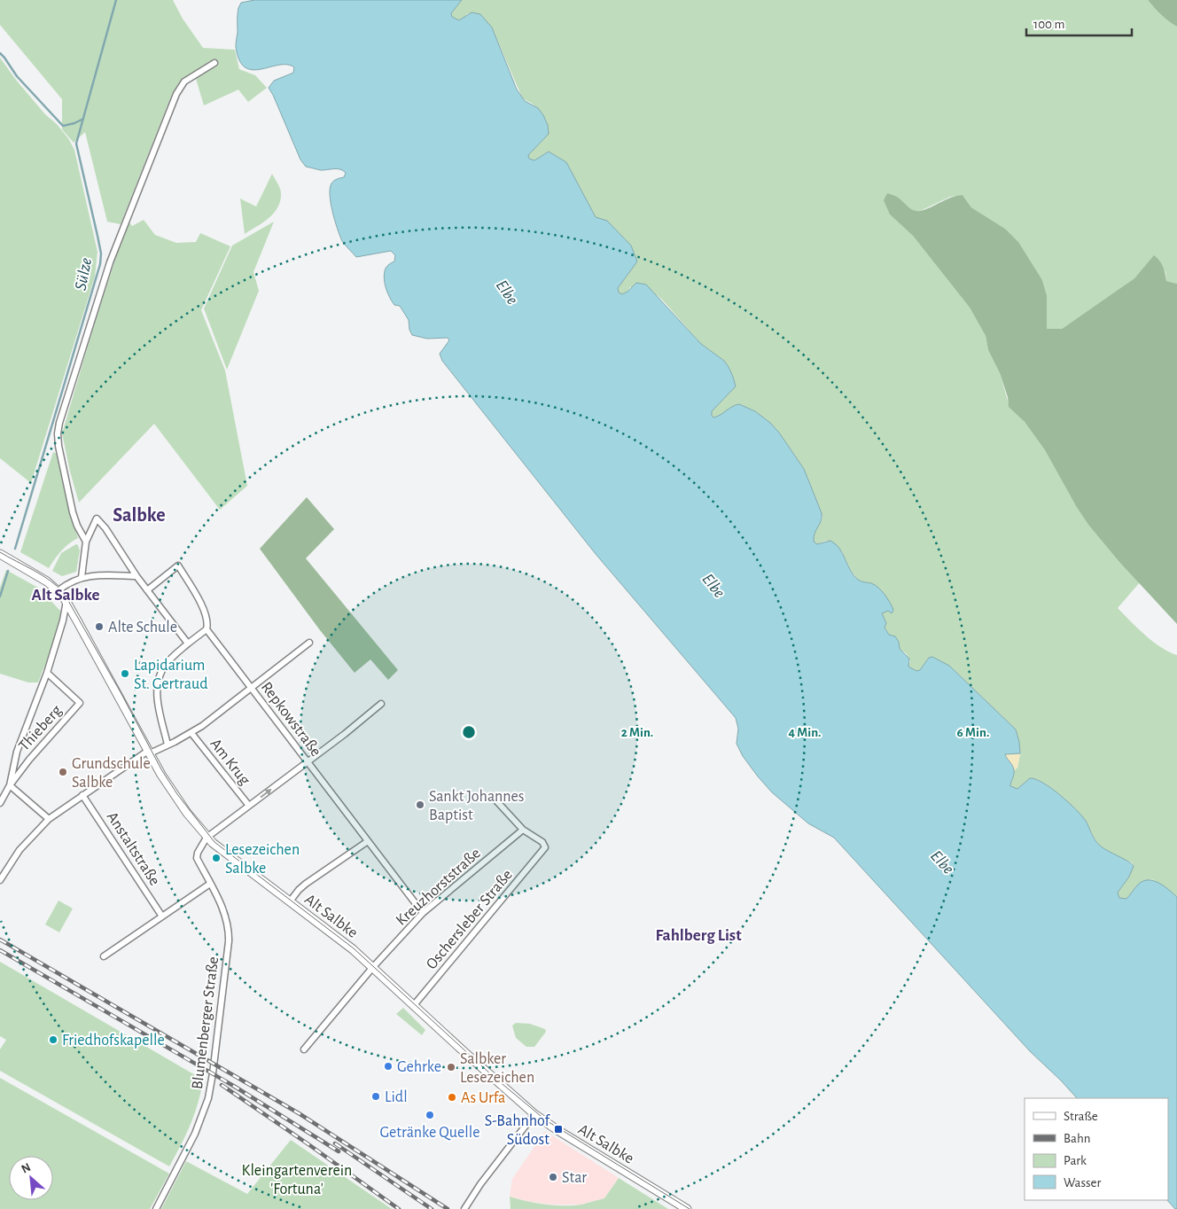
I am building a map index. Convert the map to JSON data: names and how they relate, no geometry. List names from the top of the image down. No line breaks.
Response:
{"streets":{"main road":["Alt Salbke"],"street":["Repkowstraße","Thieberg","Am Krug","Anstaltstraße","Kreuzhorststraße","Oschersleber Straße","Blumenberger Straße"]},"crossings":[["Repkowstraße","Kreuzhorststraße"],["Kreuzhorststraße","Alt Salbke"],["Kreuzhorststraße","Oschersleber Straße"],["Alt Salbke","Oschersleber Straße"],["Alt Salbke","Blumenberger Straße"]],"districts":["Salbke","Alt Salbke","Fahlberg List"],"water":["Sülze","Elbe"],"parks":["Kleingartenverein 'Fortuna'"],"places":{"other":["Alte Schule","Lapidarium St. Gertraud","Grundschule Salbke","Sankt Johannes Baptist","Lesezeichen Salbke","Friedhofskapelle","Gehrke","Salbker Lesezeichen","Lidl","As Urfa","Getränke Quelle","Star"],"transit":["S-Bahnhof Südost"]},"legend":["Straße","Bahn","Park","Wasser"],"scale_bar":"100 m","north":"top left","rings":["2 Min.","4 Min.","6 Min."]}
